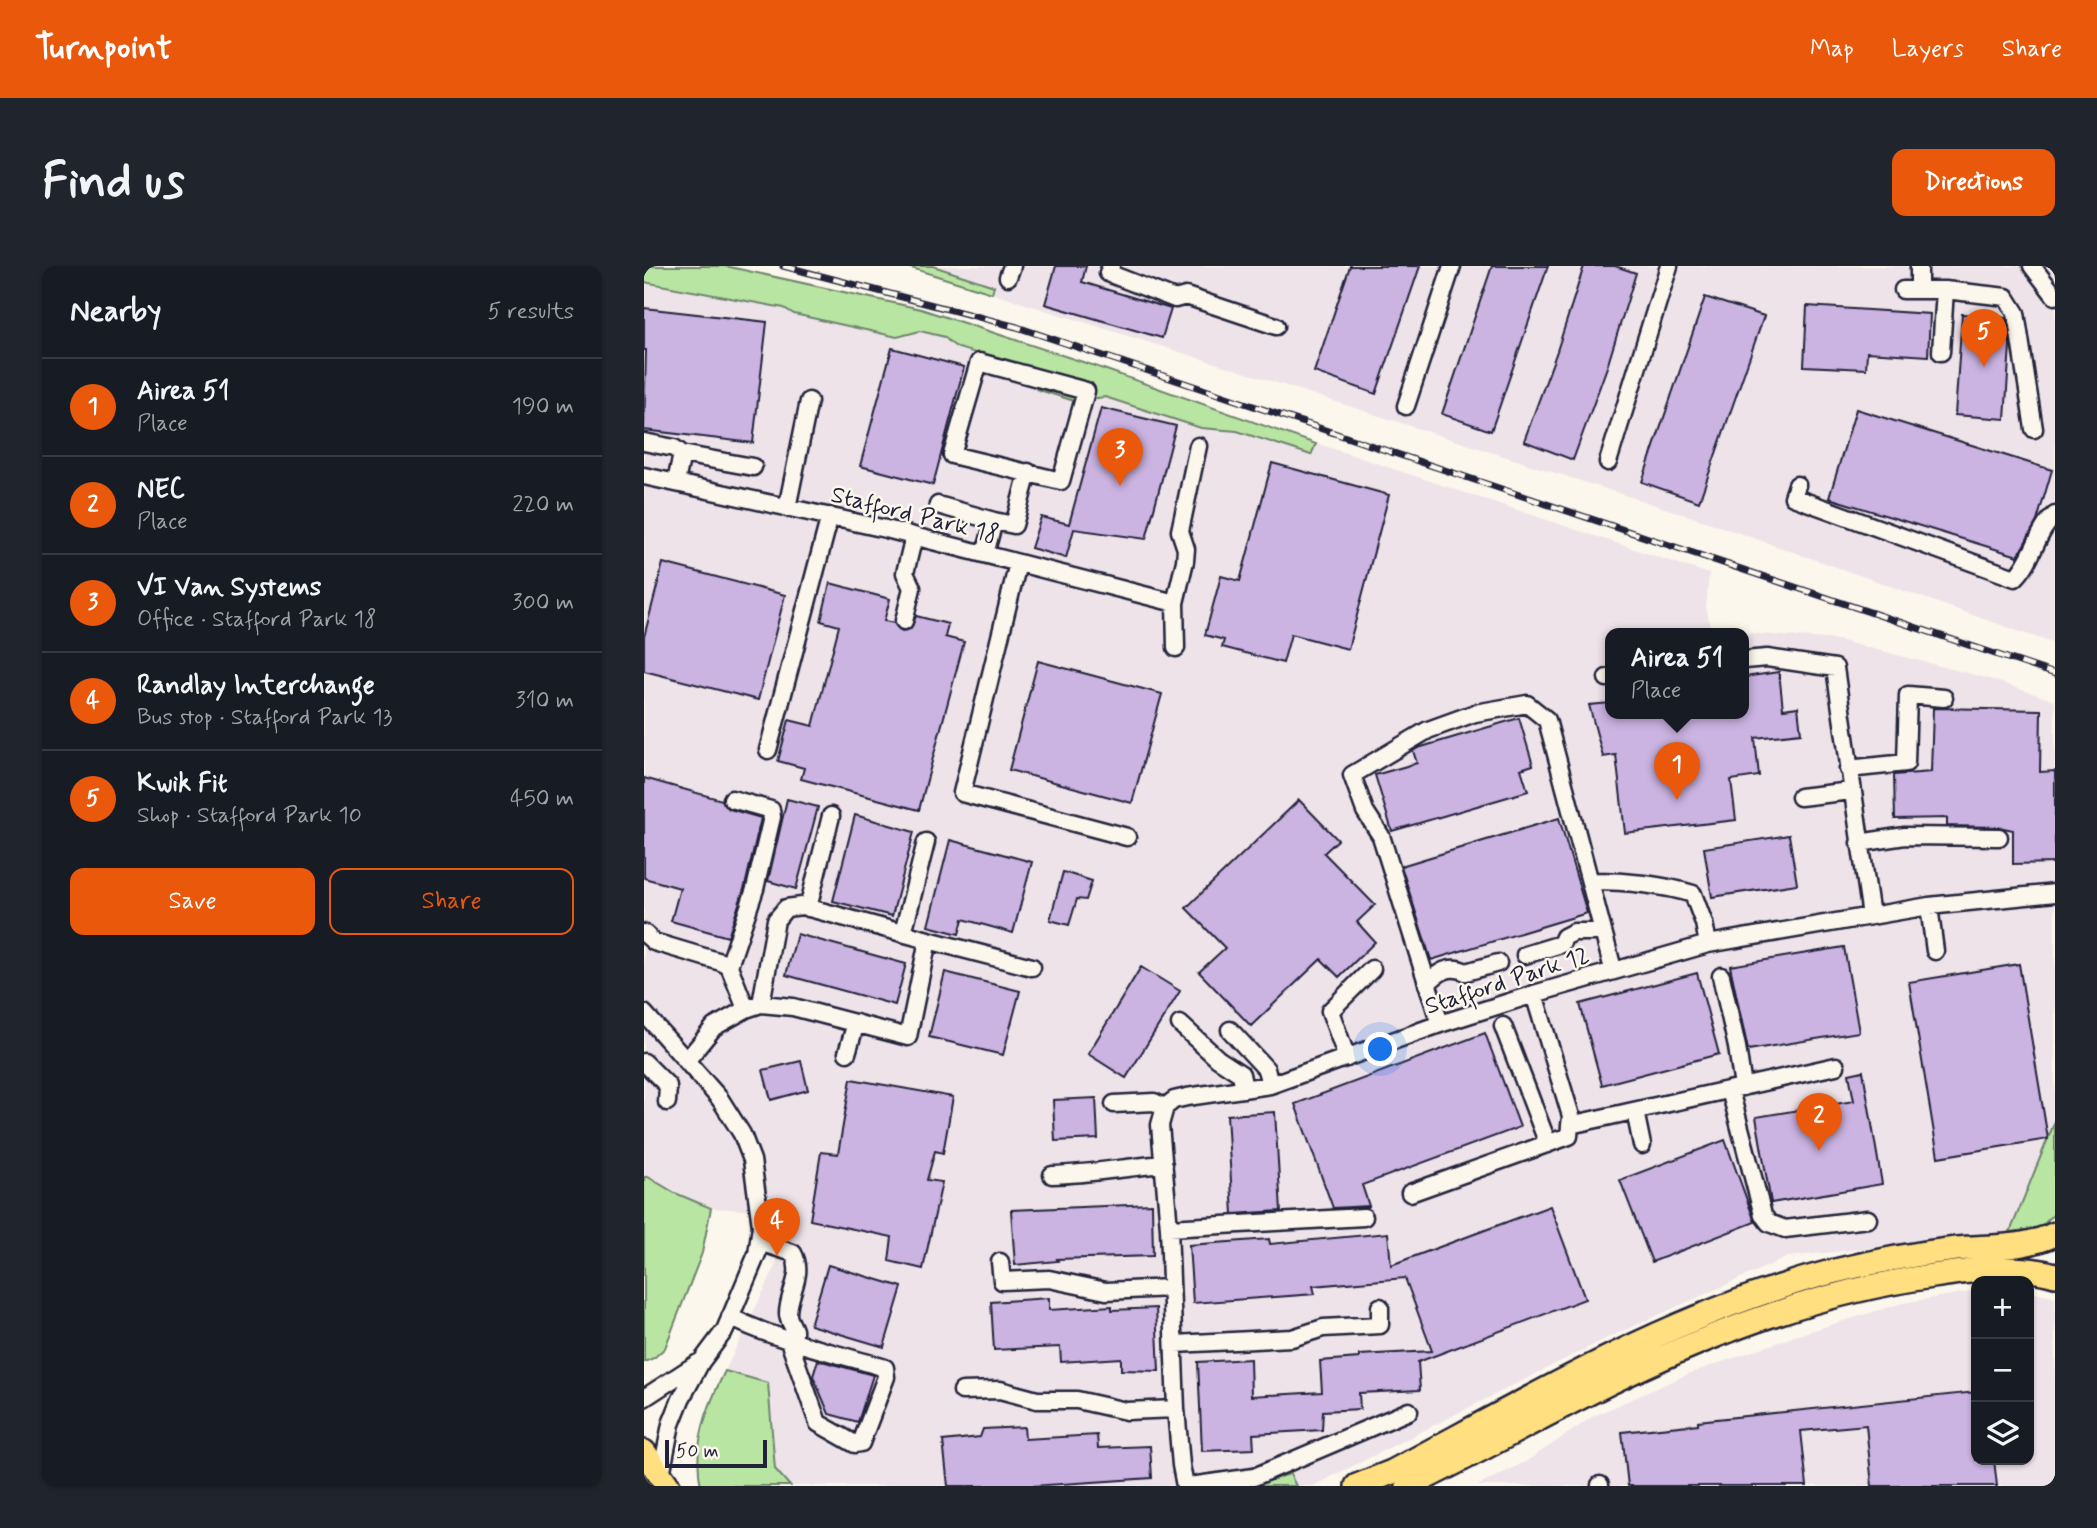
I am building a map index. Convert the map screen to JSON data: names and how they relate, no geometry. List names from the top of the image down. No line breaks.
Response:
{"streets":{"street":["Stafford Park 18","Stafford Park 12"]},"scale_bar":"50 m","page":{"header":"Turnpoint","nav":["Map","Layers","Share"],"buttons":["Directions",["Save","Share"]],"title":"Find us","heading":["Nearby","5 results"],"pins":["5","3","1","2","4"],"list":[{"mark":"1","name":"Airea 51","note":"Place","value":"190 m"},{"mark":"2","name":"NEC","note":"Place","value":"220 m"},{"mark":"3","name":"VI Van Systems","note":"Office · Stafford Park 18","value":"300 m"},{"mark":"4","name":"Randlay Interchange","note":"Bus stop · Stafford Park 13","value":"310 m"},{"mark":"5","name":"Kwik Fit","note":"Shop · Stafford Park 10","value":"450 m"}],"popup":["Airea 51","Place"],"map_buttons":["+","−"],"scale":"50 m"}}
